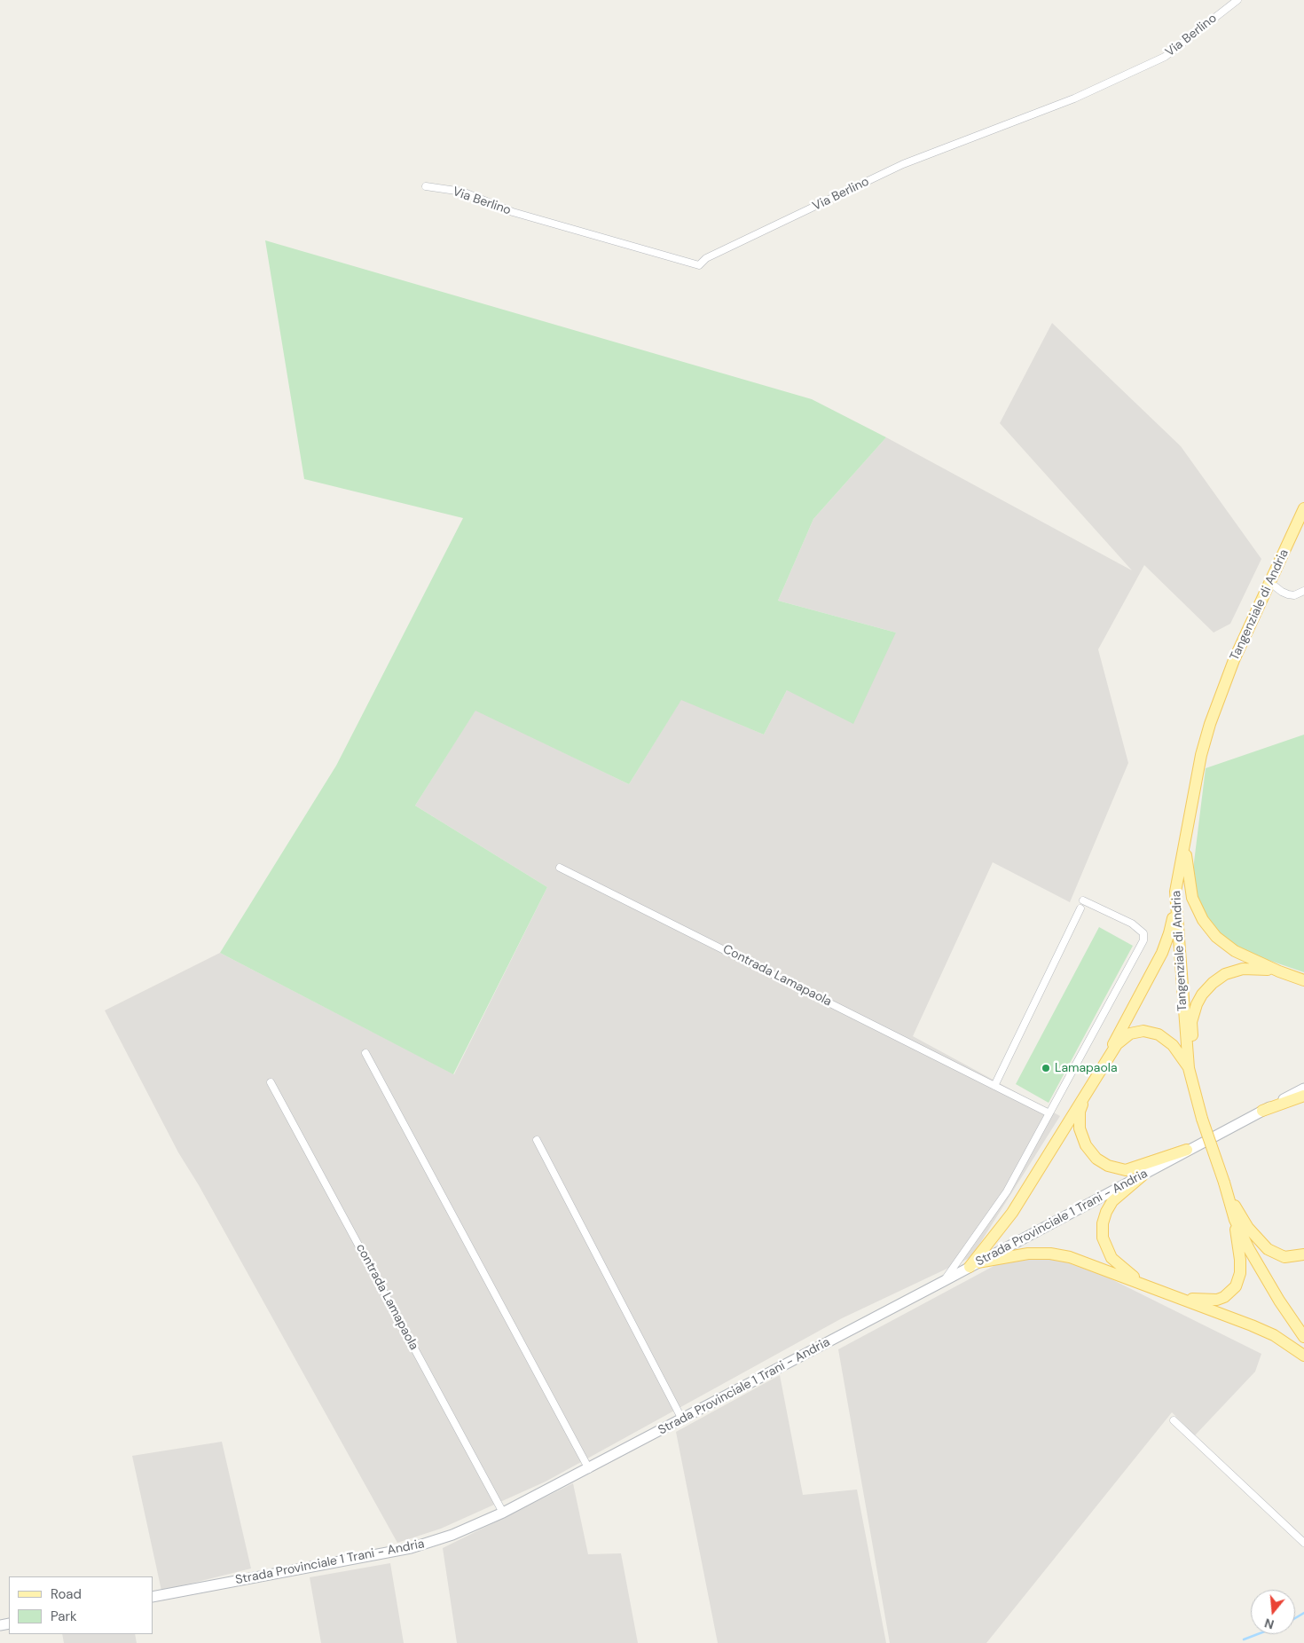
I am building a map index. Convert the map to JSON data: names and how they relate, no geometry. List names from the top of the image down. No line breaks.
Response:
{"streets":{"main road":["Tangenziale di Andria","Strada Provinciale 1 Trani - Andria"],"street":["Via Berlino","Contrada Lamapaola","contrada Lamapaola"]},"crossings":[["Strada Provinciale 1 Trani - Andria","contrada Lamapaola"]],"places":["Lamapaola"],"legend":["Road","Park"],"north":"bottom"}
